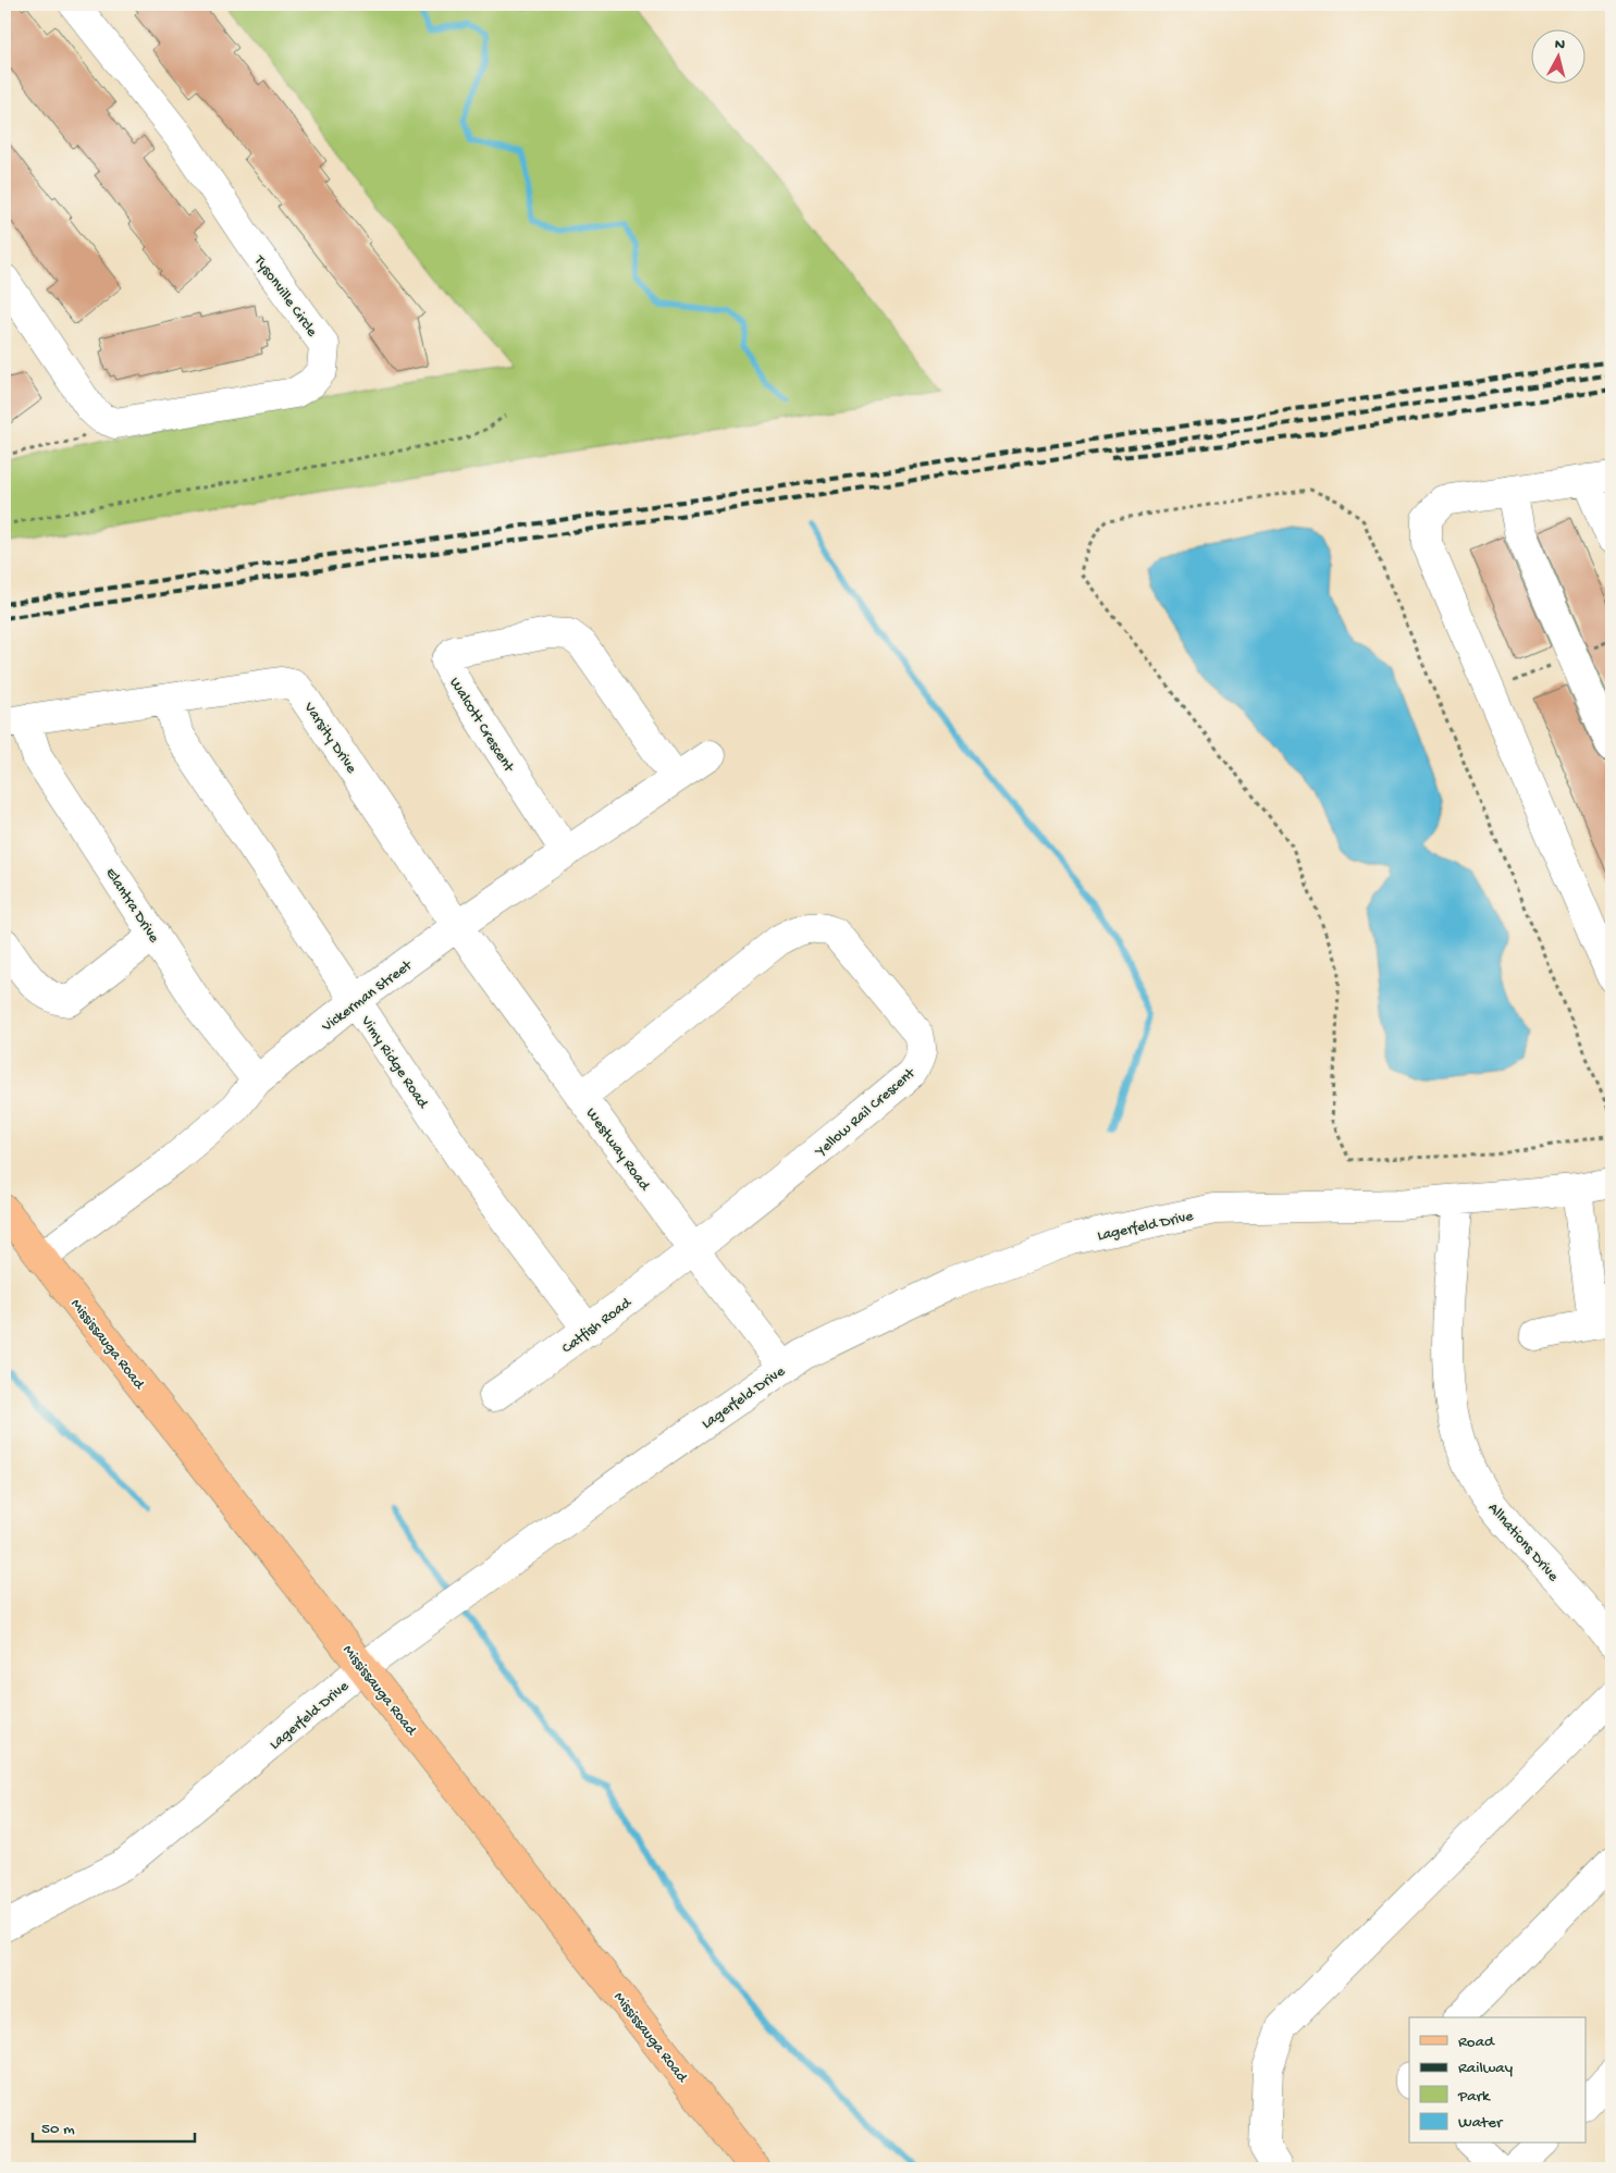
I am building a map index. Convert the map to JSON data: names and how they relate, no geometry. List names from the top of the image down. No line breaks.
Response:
{"streets":{"main road":["Mississauga Road"],"street":["Tysonville Circle","Walcott Crescent","Varsity Drive","Elantra Drive","Vickerman Street","Vimy Ridge Road","Yellow Rail Crescent","Westway Road","Lagerfeld Drive","Catfish Road","Allnations Drive"]},"crossings":[["Walcott Crescent","Vickerman Street"],["Varsity Drive","Elantra Drive"],["Varsity Drive","Vickerman Street"],["Varsity Drive","Vimy Ridge Road"],["Varsity Drive","Westway Road"],["Elantra Drive","Vickerman Street"],["Vickerman Street","Vimy Ridge Road"],["Vickerman Street","Westway Road"],["Vickerman Street","Mississauga Road"],["Vimy Ridge Road","Catfish Road"],["Yellow Rail Crescent","Westway Road"],["Yellow Rail Crescent","Catfish Road"],["Westway Road","Lagerfeld Drive"],["Westway Road","Catfish Road"],["Lagerfeld Drive","Mississauga Road"],["Lagerfeld Drive","Allnations Drive"]],"legend":["Road","Railway","Park","Water"],"scale_bar":"50 m","north":"top"}
